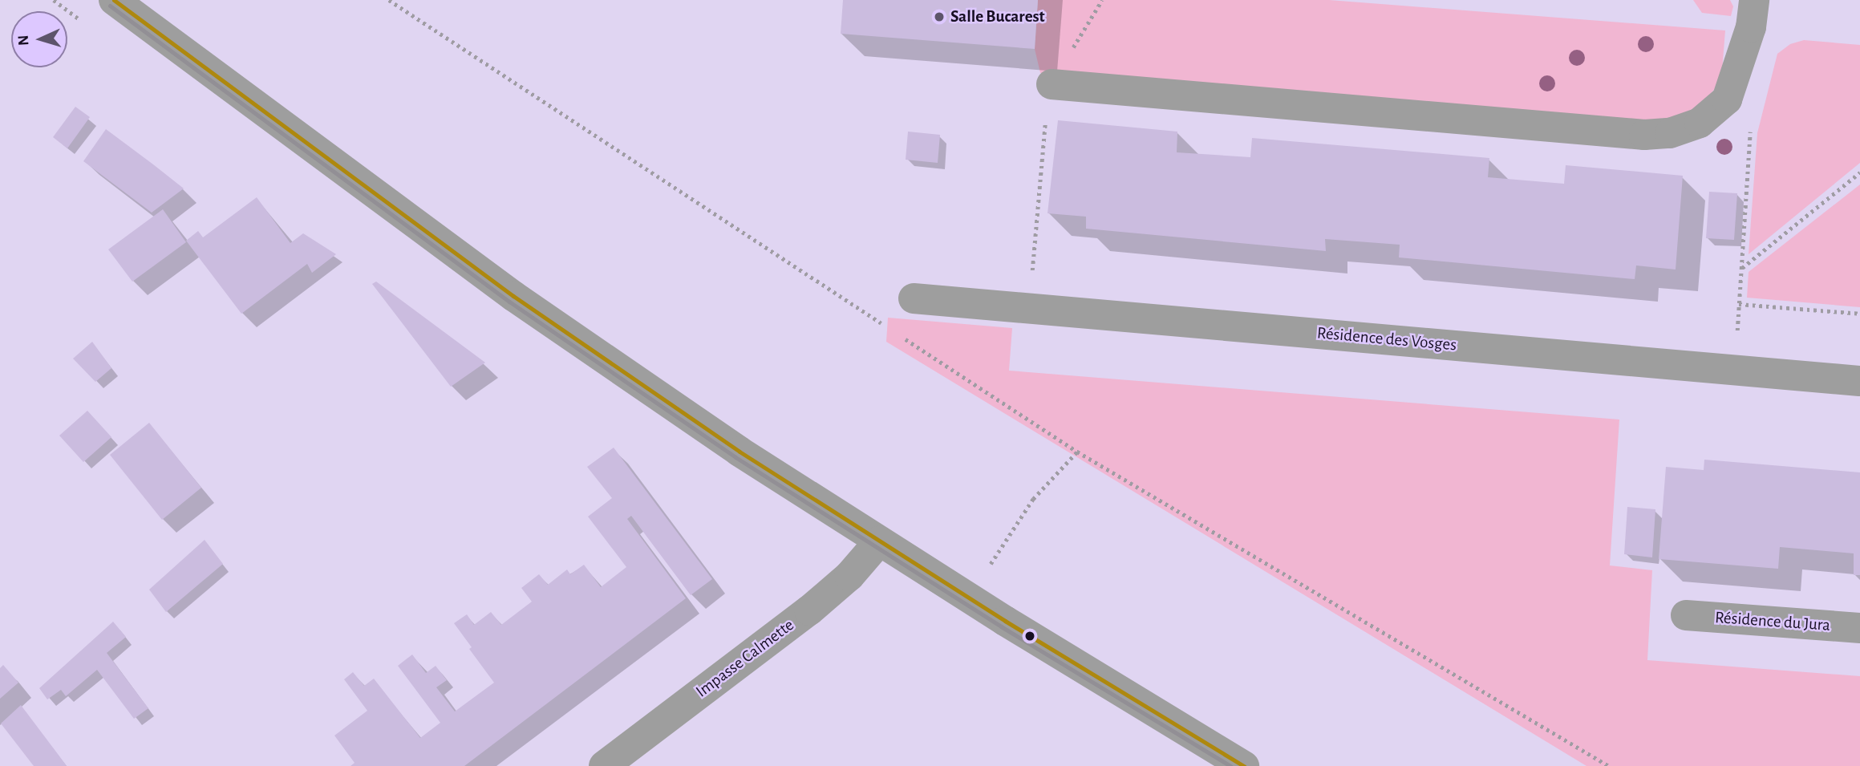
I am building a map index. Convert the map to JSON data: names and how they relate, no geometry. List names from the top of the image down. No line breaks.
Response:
{"streets":{"street":["Résidence des Vosges","Résidence du Jura","Impasse Calmette"]},"places":["Salle Bucarest"],"north":"left"}
